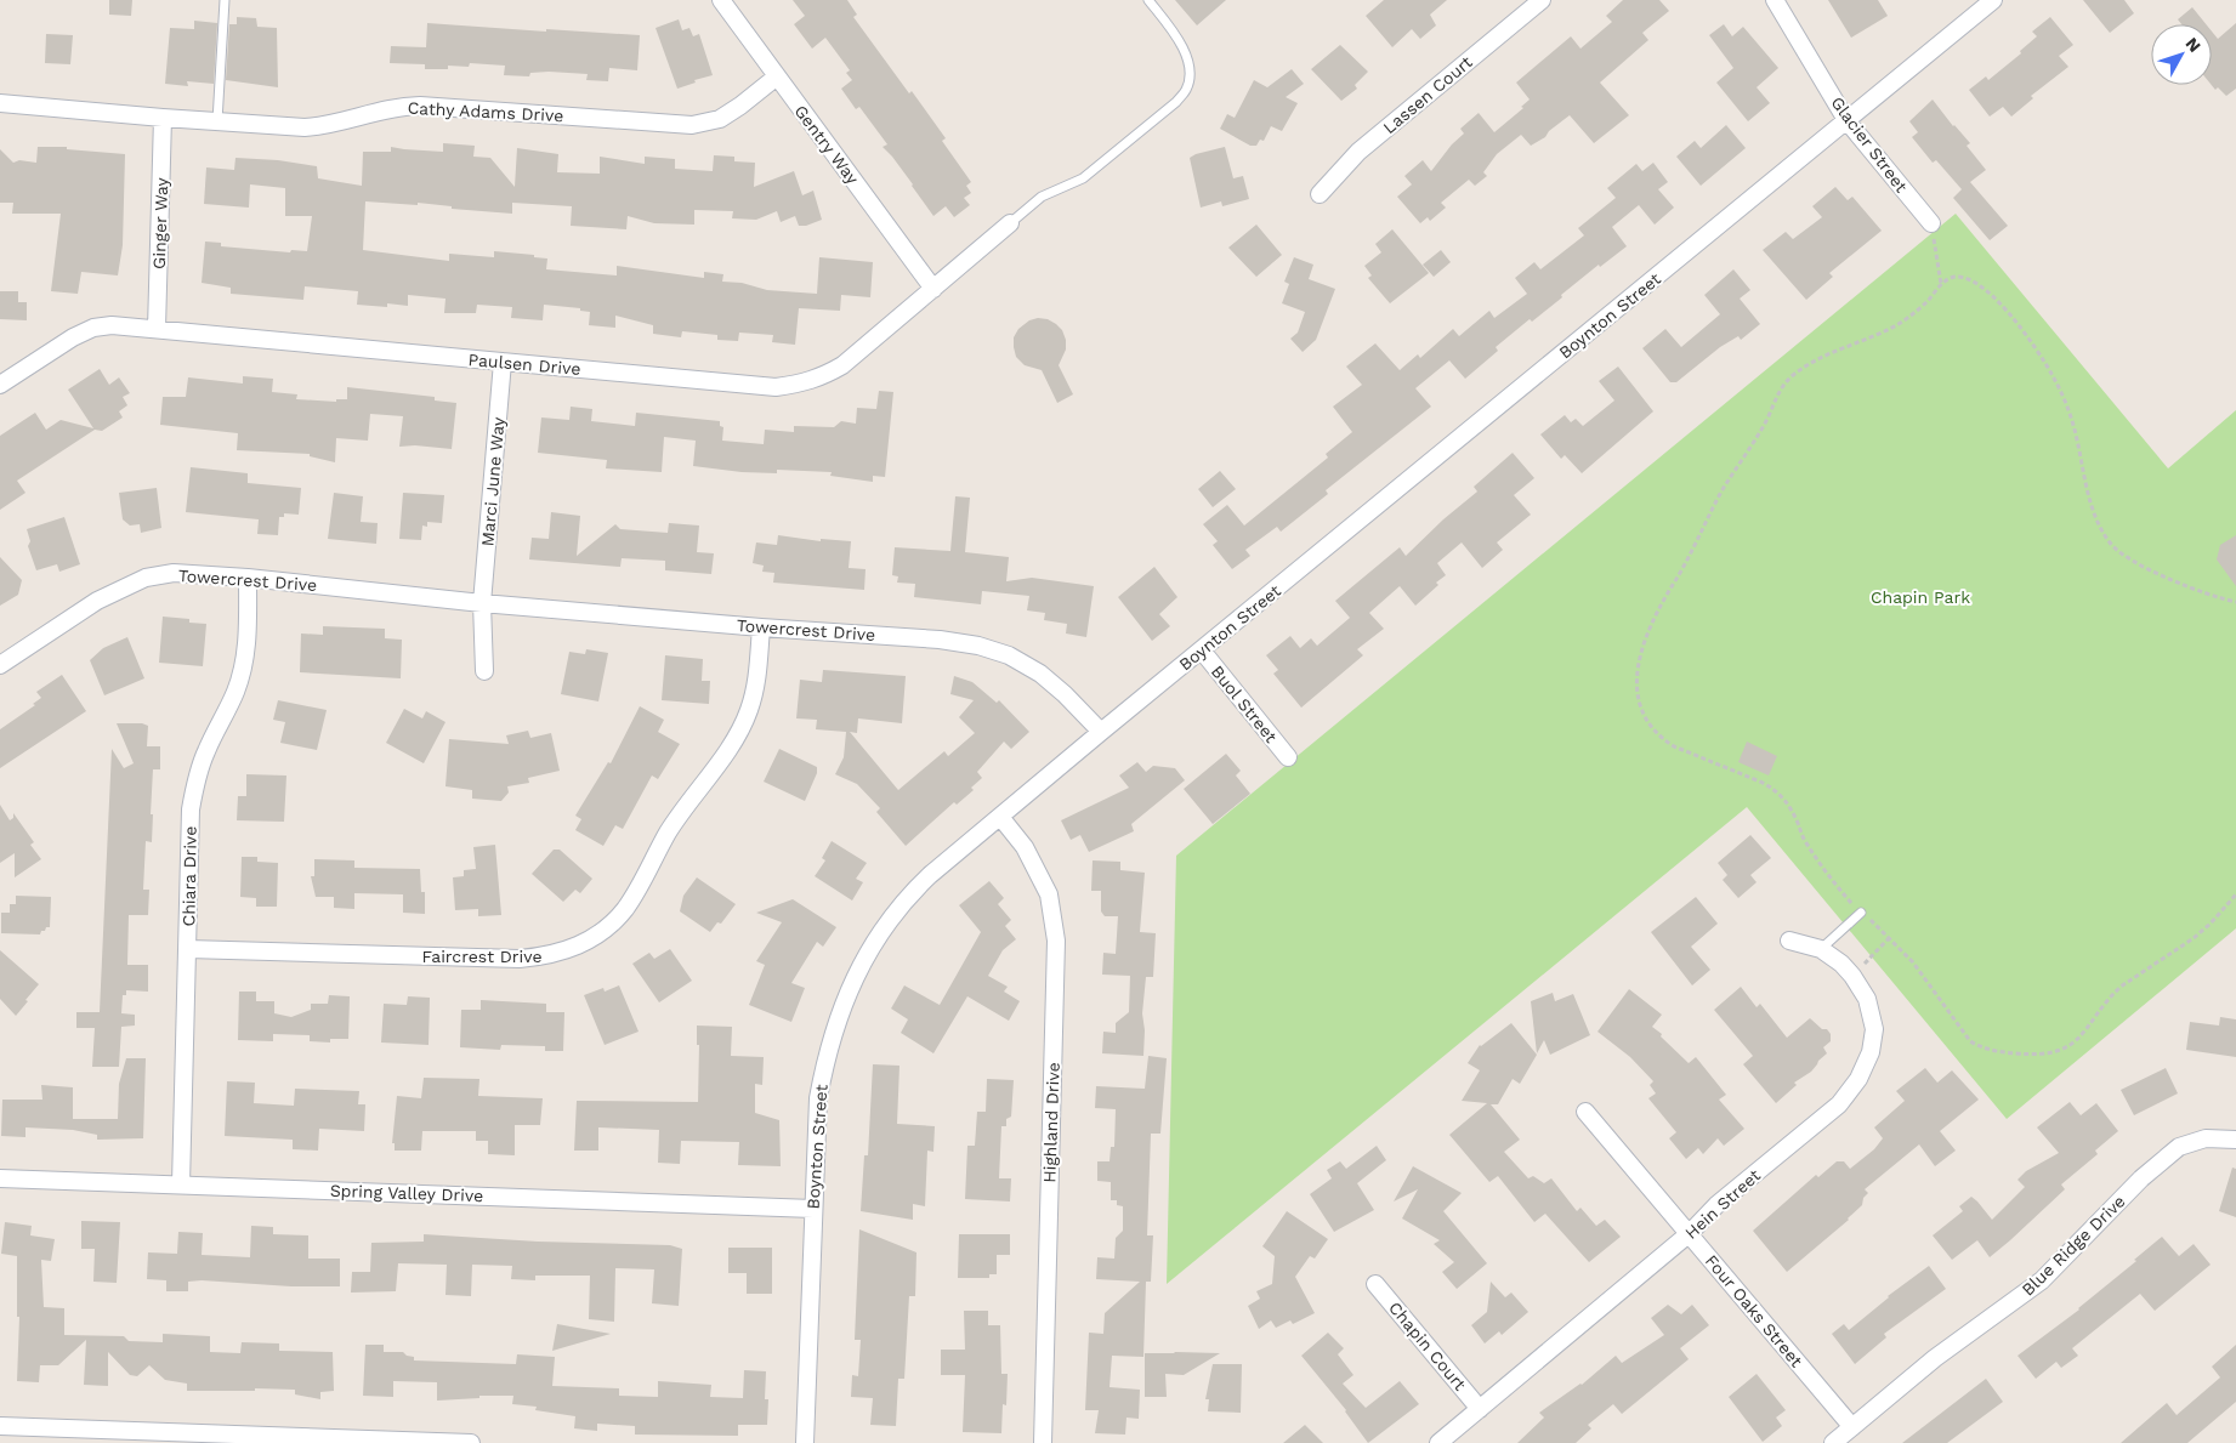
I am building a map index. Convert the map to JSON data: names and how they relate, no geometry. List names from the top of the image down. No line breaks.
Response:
{"streets":{"street":["Lassen Court","Cathy Adams Drive","Gentry Way","Glacier Street","Ginger Way","Boynton Street","Paulsen Drive","Marci June Way","Towercrest Drive","Buol Street","Chiara Drive","Faircrest Drive","Highland Drive","Spring Valley Drive","Hein Street","Blue Ridge Drive","Four Oaks Street","Chapin Court"]},"crossings":[["Cathy Adams Drive","Gentry Way"],["Cathy Adams Drive","Ginger Way"],["Gentry Way","Paulsen Drive"],["Glacier Street","Boynton Street"],["Ginger Way","Paulsen Drive"],["Boynton Street","Towercrest Drive"],["Boynton Street","Buol Street"],["Boynton Street","Highland Drive"],["Boynton Street","Spring Valley Drive"],["Paulsen Drive","Marci June Way"],["Marci June Way","Towercrest Drive"],["Towercrest Drive","Chiara Drive"],["Towercrest Drive","Faircrest Drive"],["Chiara Drive","Faircrest Drive"],["Chiara Drive","Spring Valley Drive"],["Hein Street","Four Oaks Street"],["Hein Street","Chapin Court"],["Blue Ridge Drive","Four Oaks Street"]],"parks":["Chapin Park"],"north":"top right"}
